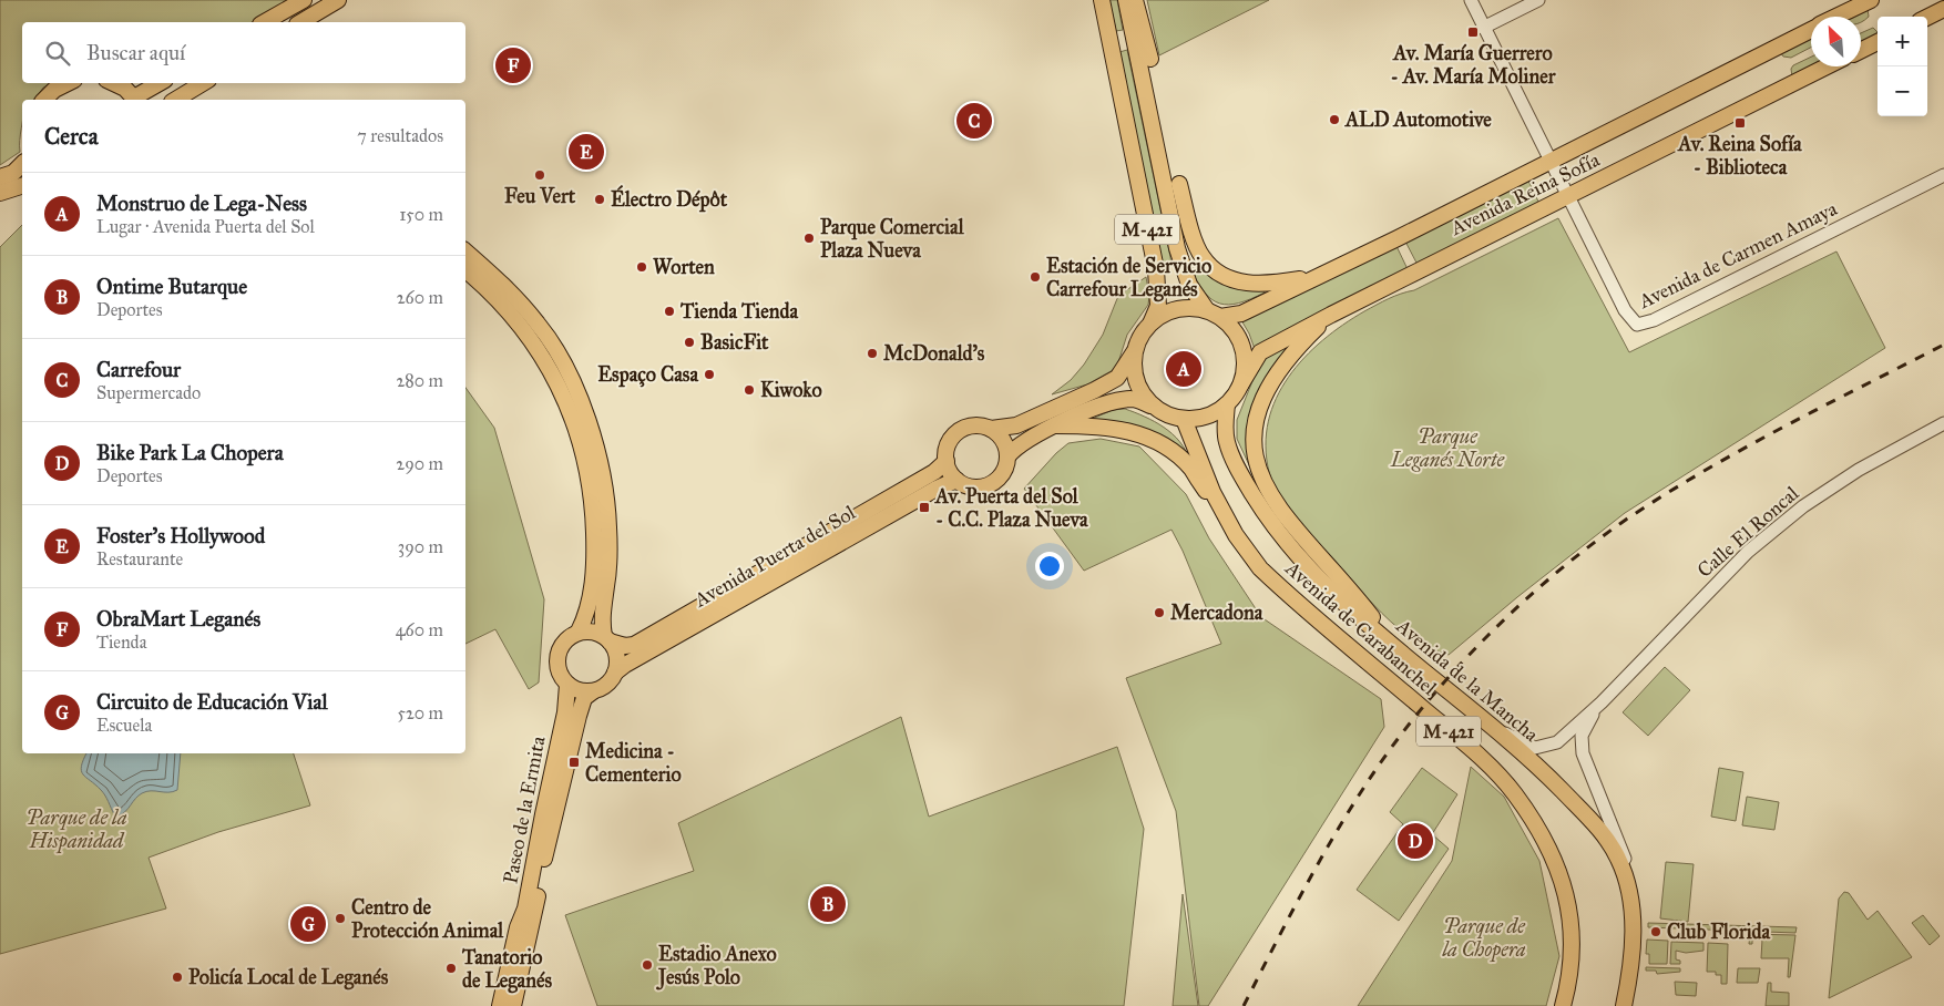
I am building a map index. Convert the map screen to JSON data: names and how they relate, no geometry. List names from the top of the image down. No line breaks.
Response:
{"streets":{"main road":["Avenida Reina Sofía","M-421","Avenida Puerta del Sol","Avenida de Carabanchel","Avenida de la Mancha","Paseo de la Ermita"],"street":["Avenida de Carmen Amaya","Calle El Roncal"]},"crossings":[["Avenida Reina Sofía","M-421"],["Avenida Reina Sofía","Avenida de Carmen Amaya"],["Avenida Reina Sofía","Avenida de Carabanchel"],["Avenida Reina Sofía","Avenida de la Mancha"],["M-421","Avenida de Carabanchel"],["M-421","Avenida de la Mancha"],["Calle El Roncal","Avenida de la Mancha"],["Avenida Puerta del Sol","Paseo de la Ermita"],["Avenida de Carabanchel","Avenida de la Mancha"]],"parks":["Parque Leganés Norte","Parque de la Hispanidad","Parque de la Chopera"],"places":{"transit":["Av. María Guerrero - Av. María Moliner","Av. Reina Sofía - Biblioteca","Av. Puerta del Sol - C.C. Plaza Nueva","Medicina - Cementerio"],"other":["ALD Automotive","Feu Vert","Électro Dépôt","Parque Comercial Plaza Nueva","Worten","Estación de Servicio Carrefour Leganés","Tienda Tienda","BasicFit","McDonald's","Espaço Casa","Kiwoko","Mercadona","Centro de Protección Animal","Club Florida","Estadio Anexo Jesús Polo","Tanatorio de Leganés","Policía Local de Leganés"]},"north":"top left","page":{"map_buttons":["+","−"],"search":"Buscar aquí","pins":["F","C","E","A","D","B","G"],"heading":["Cerca","7 resultados"],"list":[{"mark":"A","name":"Monstruo de Lega-Ness","note":"Lugar · Avenida Puerta del Sol","value":"150 m"},{"mark":"B","name":"Ontime Butarque","note":"Deportes","value":"260 m"},{"mark":"C","name":"Carrefour","note":"Supermercado","value":"280 m"},{"mark":"D","name":"Bike Park La Chopera","note":"Deportes","value":"290 m"},{"mark":"E","name":"Foster's Hollywood","note":"Restaurante","value":"390 m"},{"mark":"F","name":"ObraMart Leganés","note":"Tienda","value":"460 m"},{"mark":"G","name":"Circuito de Educación Vial","note":"Escuela","value":"520 m"}]}}
